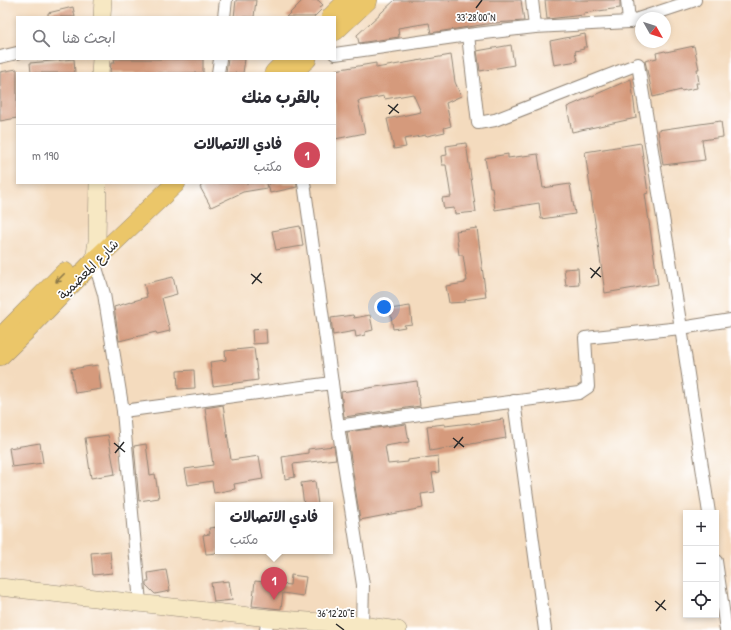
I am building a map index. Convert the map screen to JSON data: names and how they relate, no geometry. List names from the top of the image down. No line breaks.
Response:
{"streets":{"main road":["شارع المعضمية"]},"north":"bottom right","page":{"search":"ابحث هنا","heading":"بالقرب منك","list":[{"mark":"1","name":"فادي الاتصالات","note":"مكتب","value":"190 m"}],"popup":["فادي الاتصالات","مكتب"],"map_buttons":["+","−"],"pins":"1"},"coordinates":["33°28'00\"N","36°12'20\"E"]}
